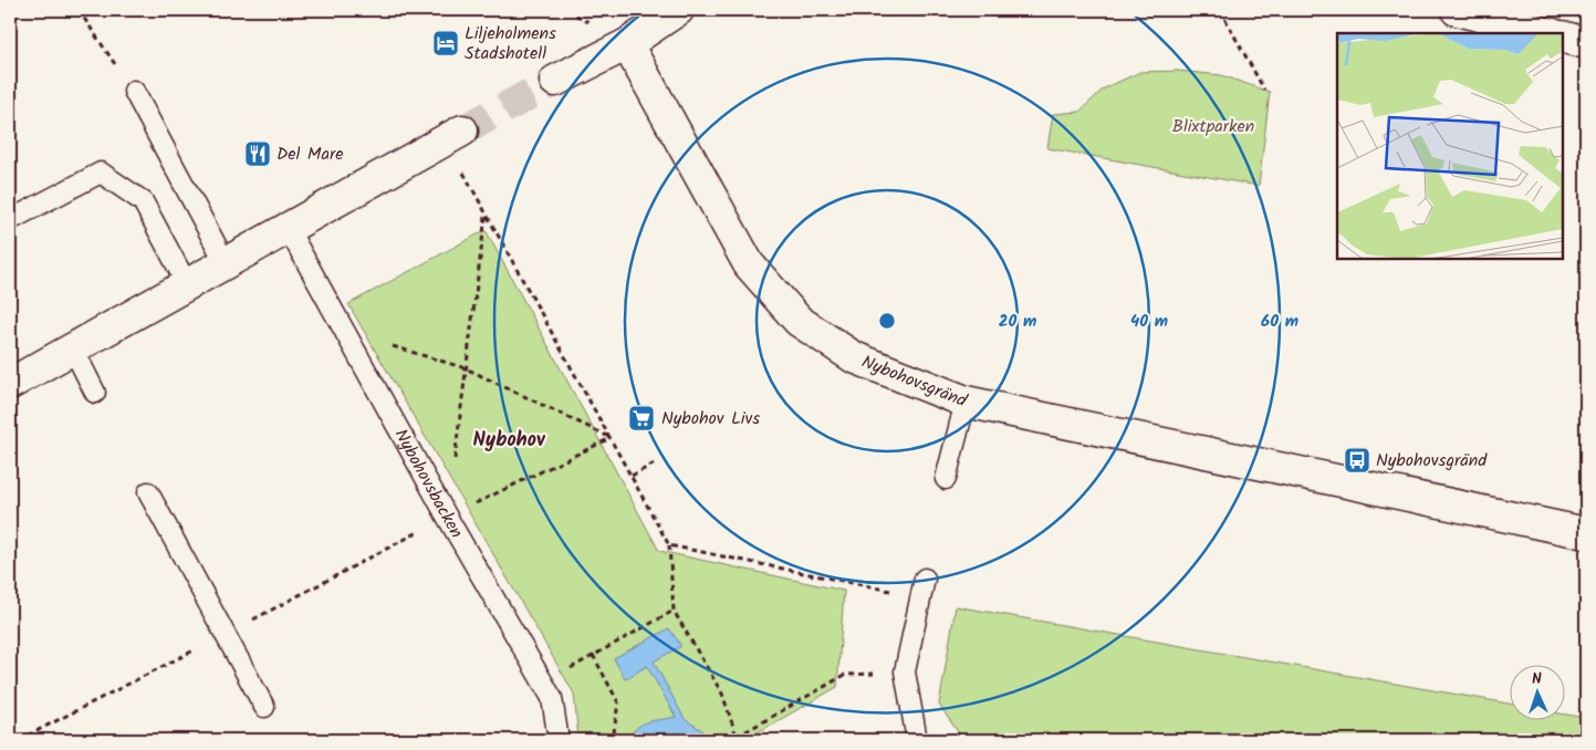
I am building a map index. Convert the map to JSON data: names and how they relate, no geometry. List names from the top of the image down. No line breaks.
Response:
{"streets":{"street":["Nybohovsgränd"],"lane":["Nybohovsbacken"]},"districts":["Nybohov"],"parks":["Blixtparken"],"places":{"hotel":["Liljeholmens Stadshotell"],"restaurant":["Del Mare"],"supermarket":["Nybohov Livs"],"bus stop":["Nybohovsgränd"]},"north":"top","rings":["20 m","40 m","60 m"]}
